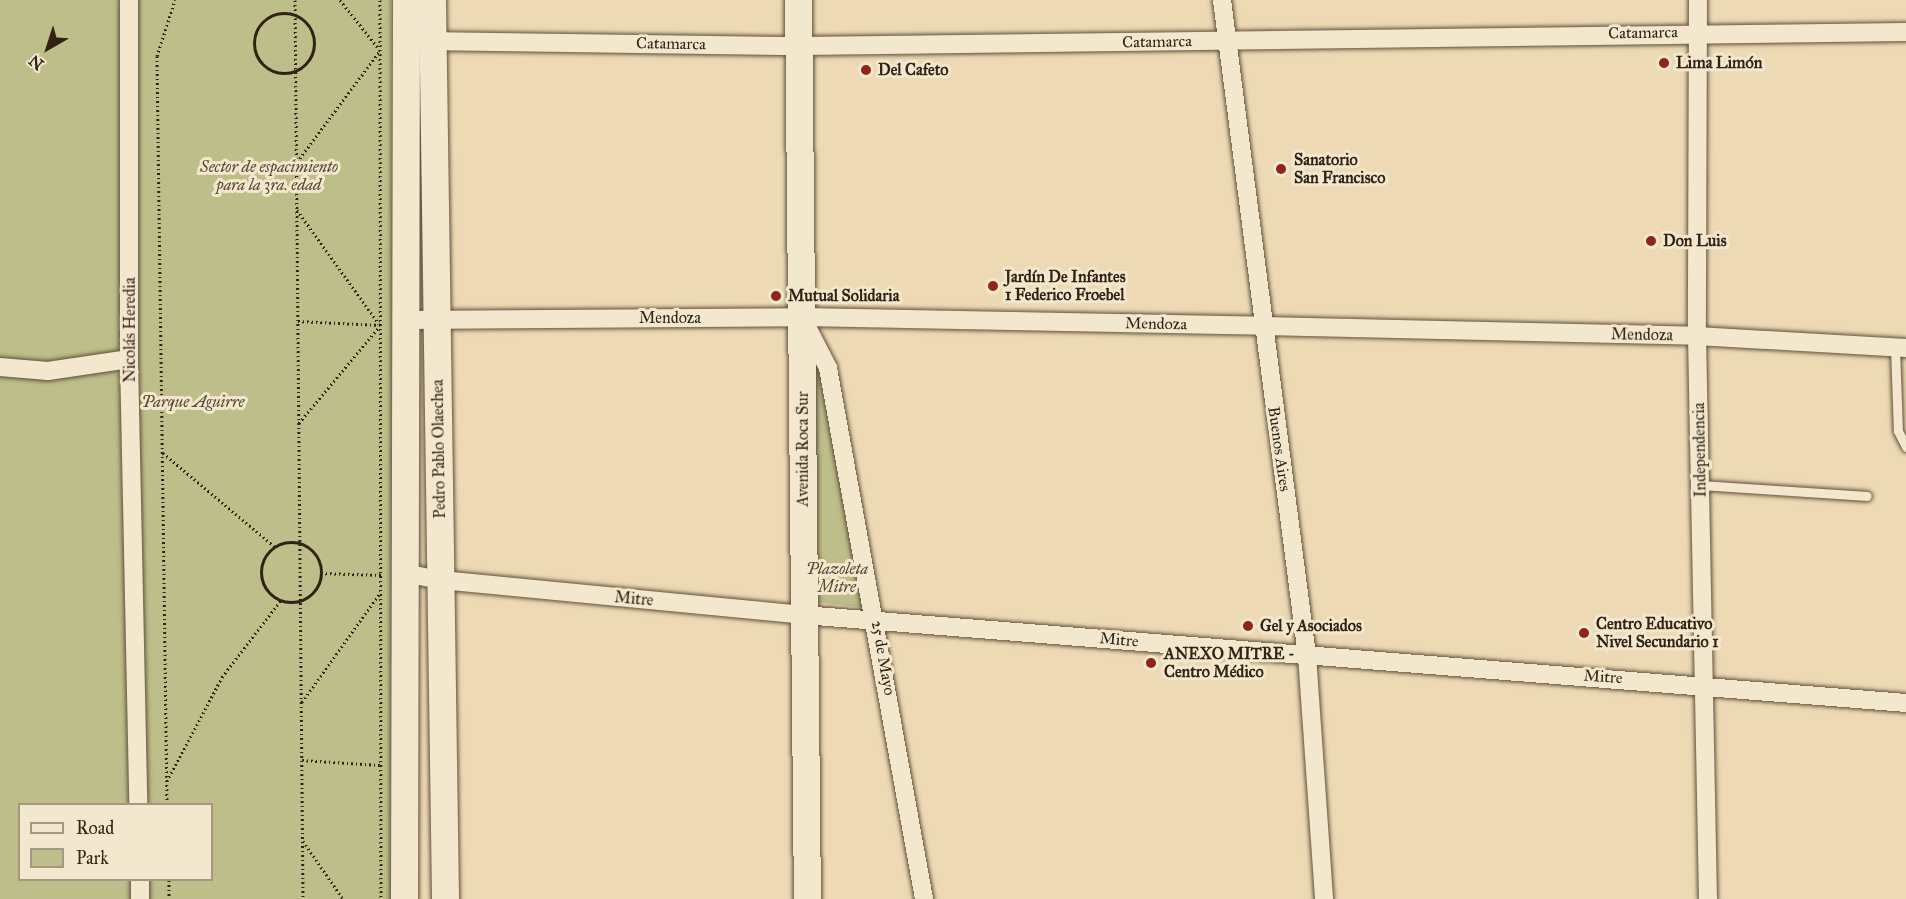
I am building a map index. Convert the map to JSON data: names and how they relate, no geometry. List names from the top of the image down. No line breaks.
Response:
{"streets":{"street":["Catamarca","Mendoza","Nicolás Heredia","Pedro Pablo Olaechea","Avenida Roca Sur","Buenos Aires","Independencia","Mitre","25 de Mayo"]},"crossings":[["Catamarca","Pedro Pablo Olaechea"],["Catamarca","Avenida Roca Sur"],["Catamarca","Buenos Aires"],["Catamarca","Independencia"],["Mendoza","Pedro Pablo Olaechea"],["Mendoza","Avenida Roca Sur"],["Mendoza","Buenos Aires"],["Mendoza","Independencia"],["Mendoza","25 de Mayo"],["Pedro Pablo Olaechea","Mitre"],["Avenida Roca Sur","Mitre"],["Avenida Roca Sur","25 de Mayo"],["Buenos Aires","Mitre"],["Independencia","Mitre"],["Mitre","25 de Mayo"]],"parks":["Sector de espacimiento para la 3ra. edad","Parque Aguirre","Plazoleta Mitre"],"places":["Lima Limón","Del Cafeto","Sanatorio San Francisco","Don Luis","Jardín De Infantes 1 Federico Froebel","Mutual Solidaria","Gel y Asociados","Centro Educativo Nivel Secundario 1","ANEXO MITRE - Centro Médico"],"legend":["Road","Park"],"north":"bottom left"}
